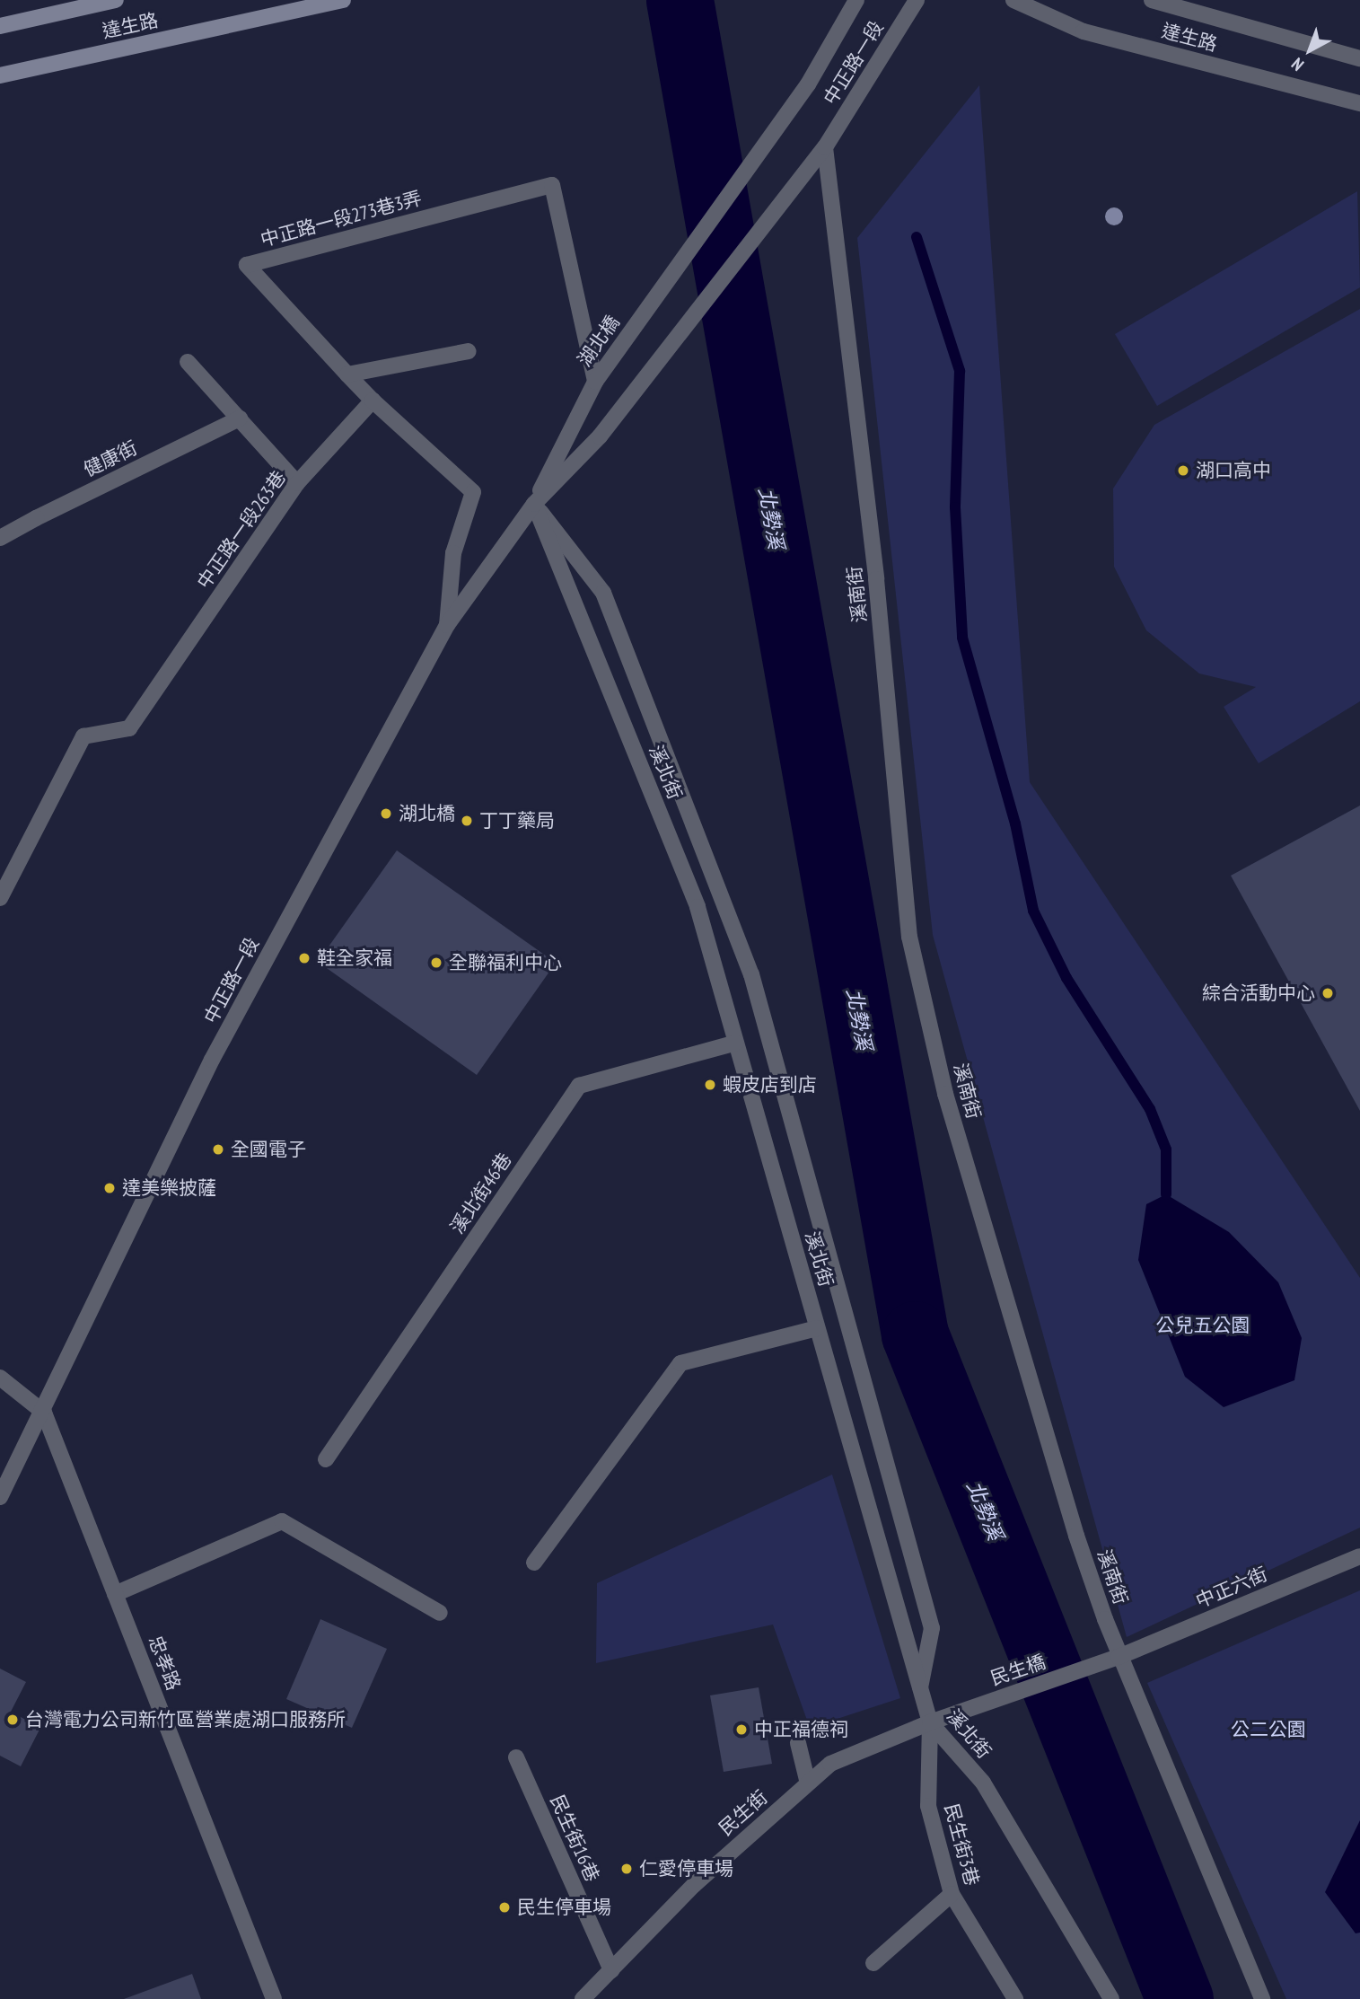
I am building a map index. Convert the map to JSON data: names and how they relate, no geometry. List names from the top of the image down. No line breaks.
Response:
{"streets":{"main road":["達生路"],"street":["中正路一段","中正路一段273巷3弄","湖北橋","健康街","中正路一段263巷","溪南街","溪北街","溪北街46巷","中正六街","忠孝路","民生橋","民生街","民生街16巷","民生街3巷"]},"crossings":[["中正路一段","湖北橋"],["中正路一段","溪南街"],["中正路一段","溪北街"],["中正路一段","忠孝路"],["中正路一段273巷3弄","湖北橋"],["湖北橋","溪北街"],["溪南街","中正六街"],["溪南街","民生橋"],["溪北街","溪北街46巷"],["溪北街","民生橋"],["溪北街","民生街"],["溪北街","民生街3巷"],["中正六街","民生橋"],["民生橋","民生街"],["民生橋","民生街3巷"],["民生街","民生街16巷"],["民生街","民生街3巷"]],"water":["北勢溪"],"parks":["公兒五公園","公二公園"],"places":["湖口高中","湖北橋","丁丁藥局","鞋全家福","全聯福利中心","綜合活動中心","蝦皮店到店","全國電子","達美樂披薩","台灣電力公司新竹區營業處湖口服務所","中正福德祠","仁愛停車場","民生停車場"],"north":"bottom left"}
